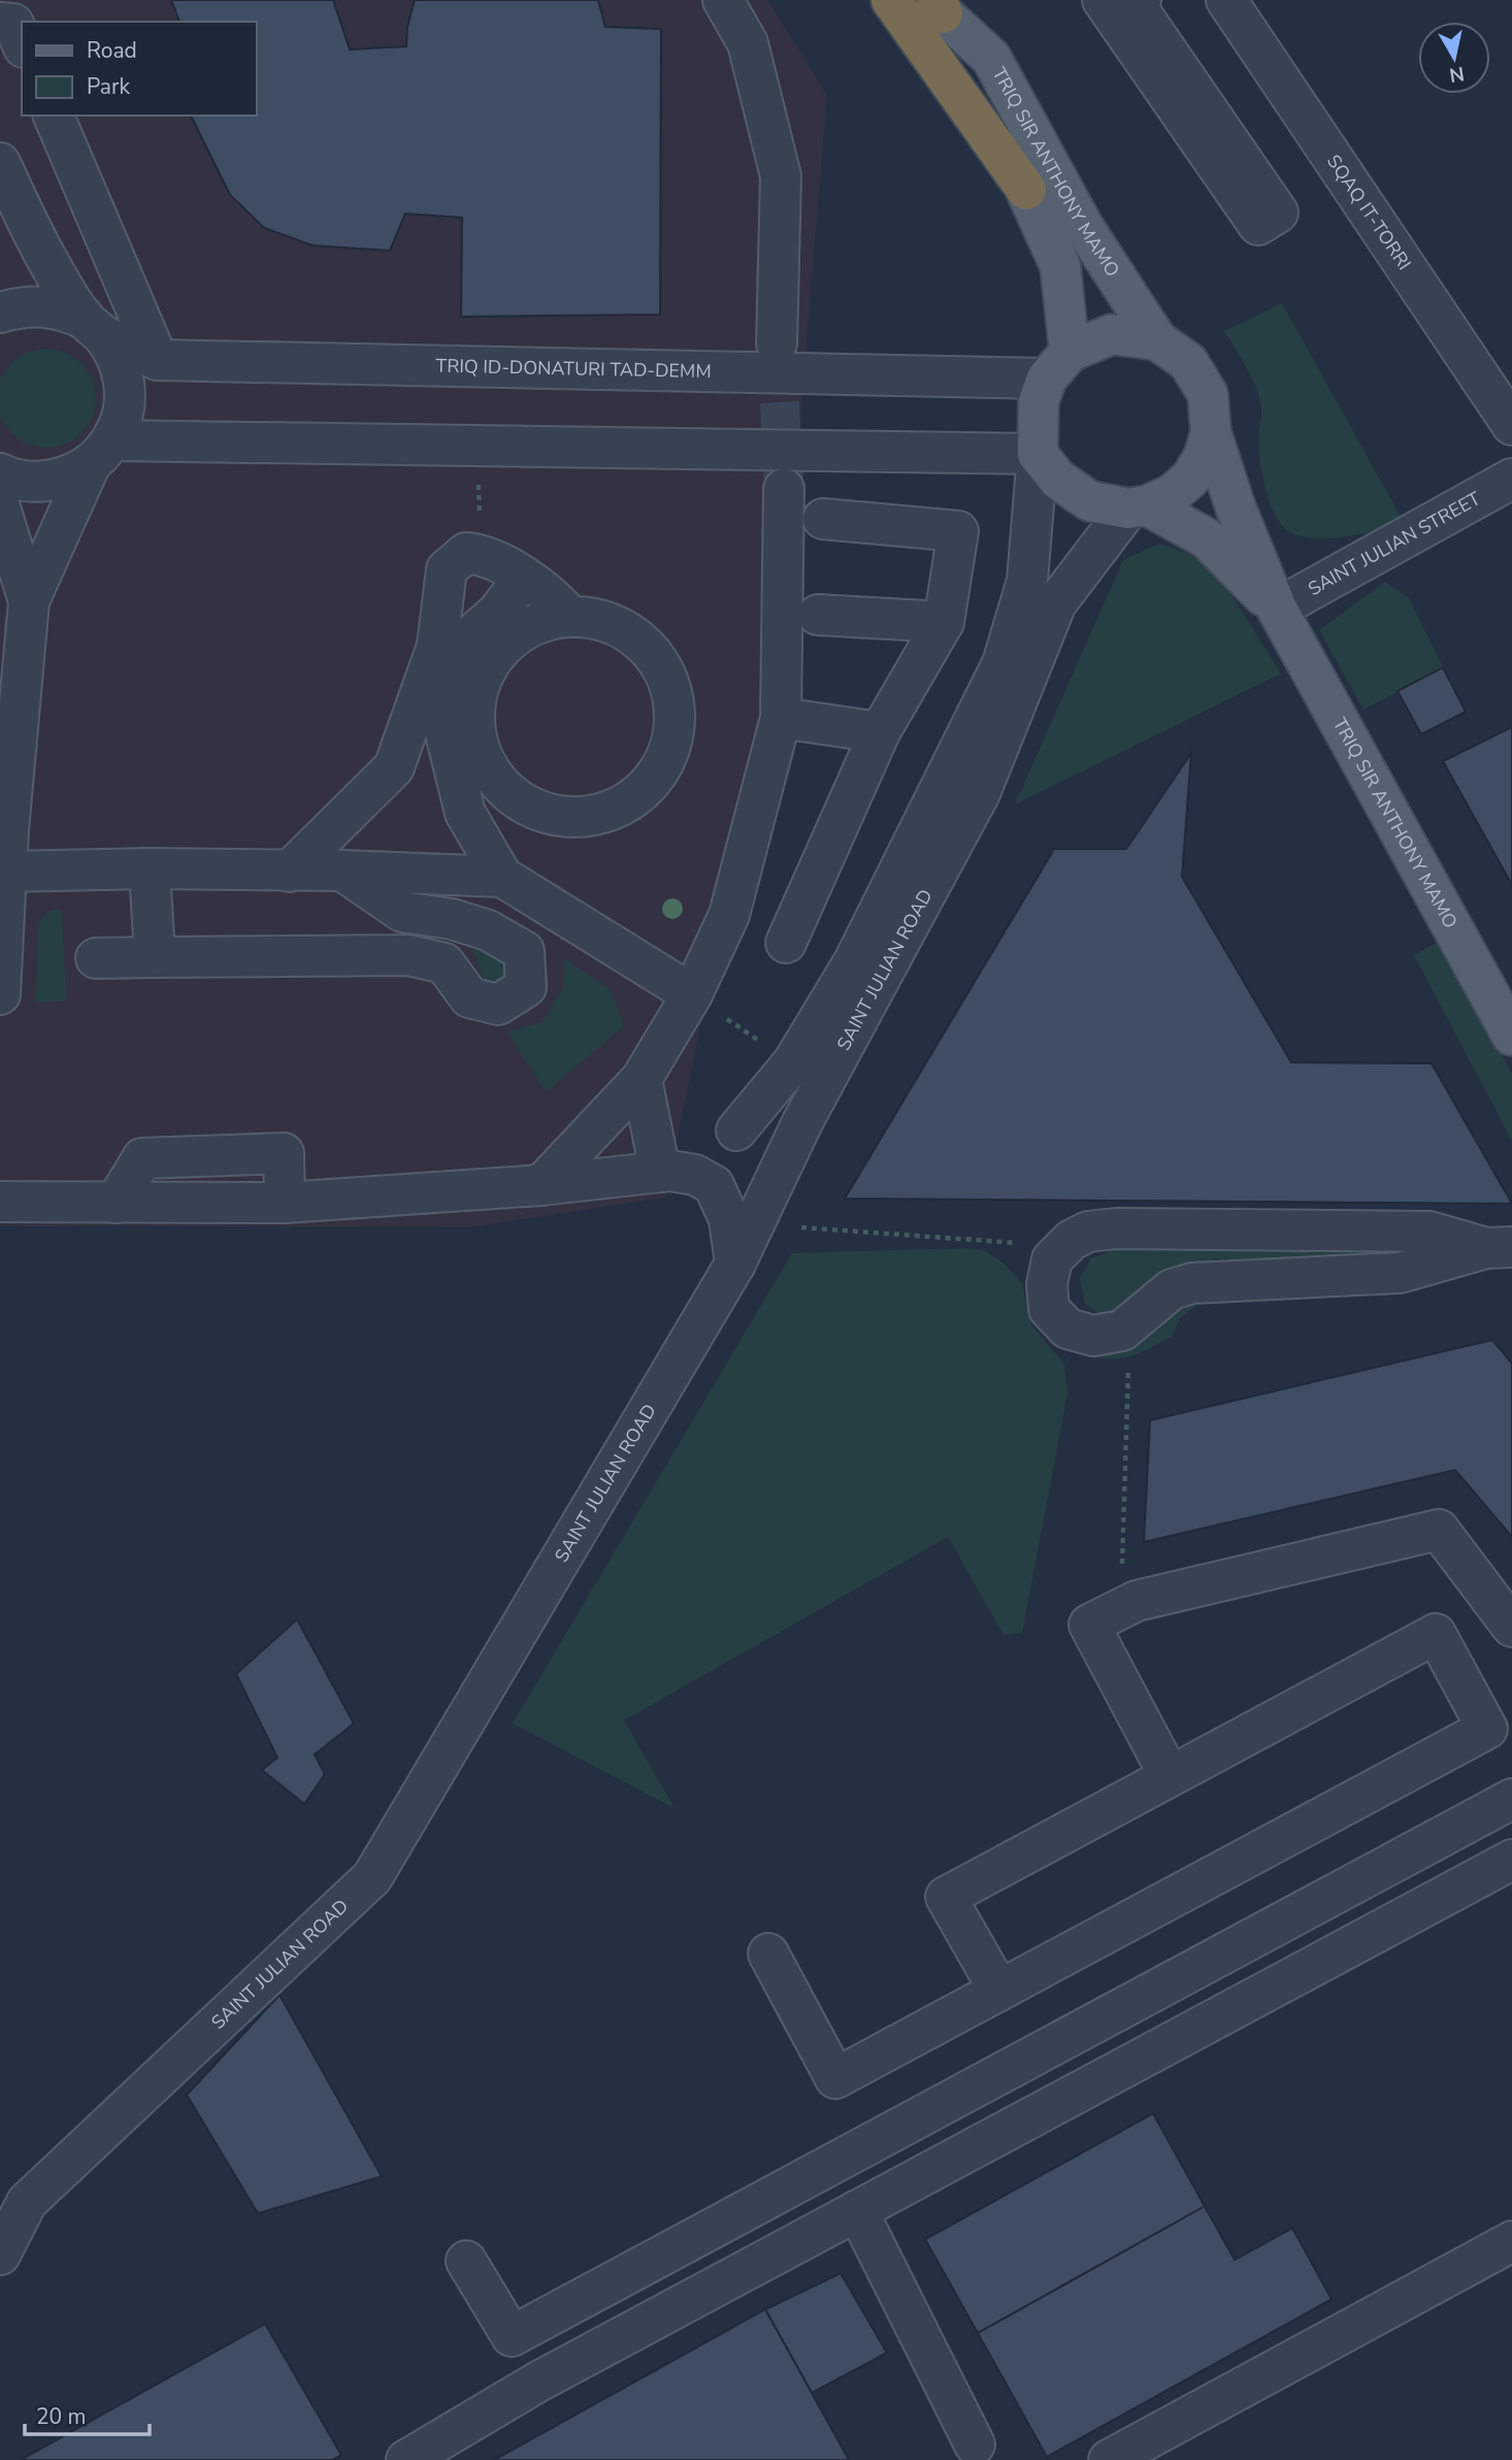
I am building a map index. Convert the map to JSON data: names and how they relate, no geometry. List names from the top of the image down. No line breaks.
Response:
{"streets":{"main road":["TRIQ SIR ANTHONY MAMO"],"street":["SQAQ IT-TORRI","TRIQ ID-DONATURI TAD-DEMM","SAINT JULIAN STREET","SAINT JULIAN ROAD"]},"crossings":[["TRIQ SIR ANTHONY MAMO","TRIQ ID-DONATURI TAD-DEMM"],["TRIQ SIR ANTHONY MAMO","SAINT JULIAN STREET"],["TRIQ SIR ANTHONY MAMO","SAINT JULIAN ROAD"],["TRIQ ID-DONATURI TAD-DEMM","SAINT JULIAN ROAD"]],"legend":["Road","Park"],"scale_bar":"20 m","north":"bottom"}
